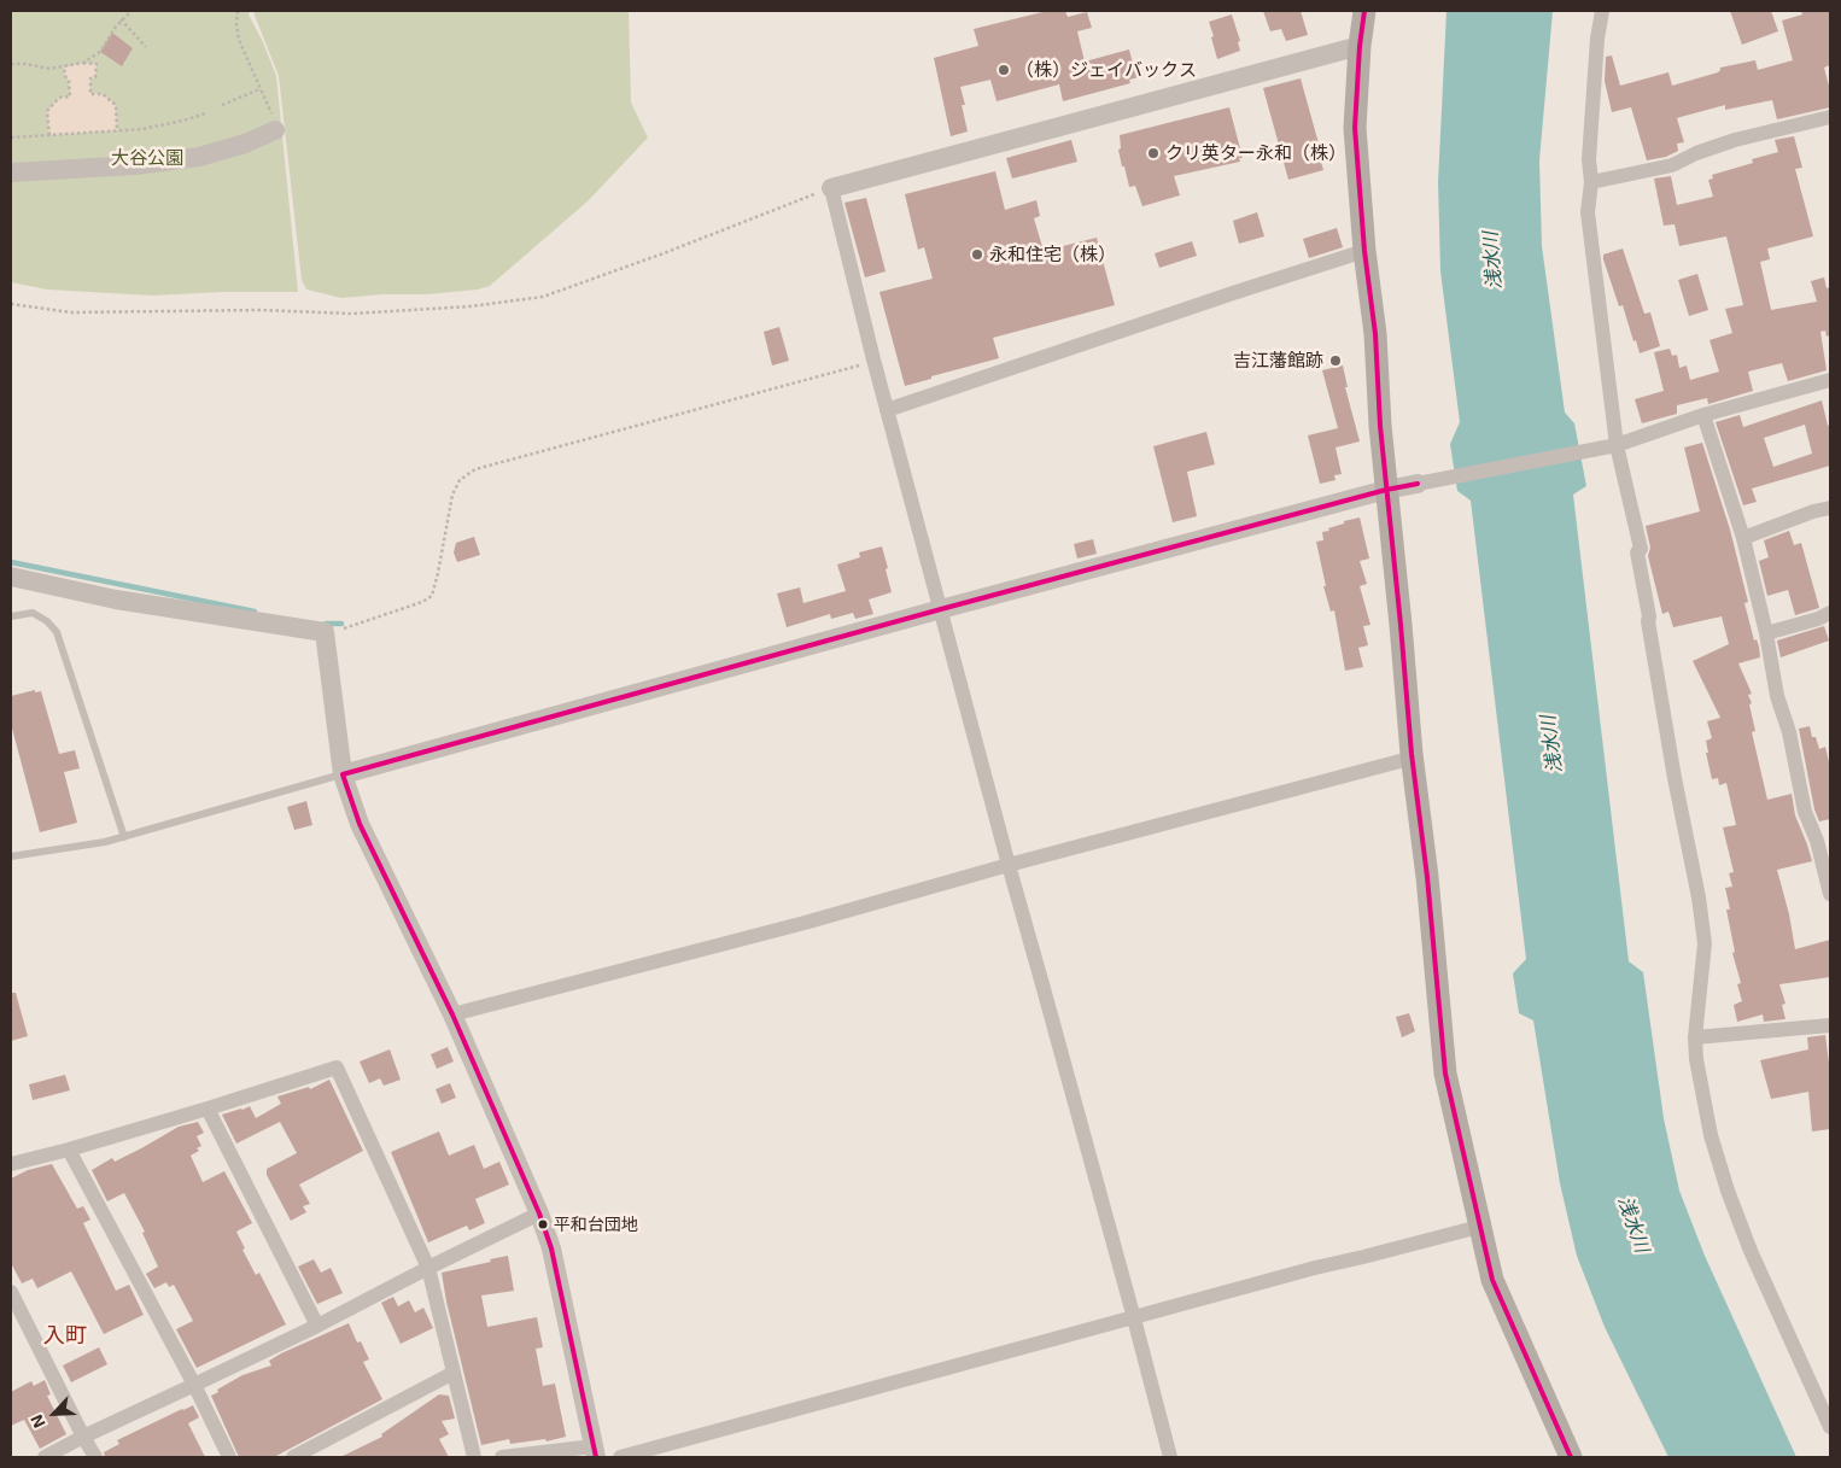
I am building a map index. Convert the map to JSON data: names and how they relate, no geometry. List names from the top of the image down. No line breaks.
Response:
{"districts":["入町"],"water":["浅水川"],"parks":["大谷公園"],"places":["（株）ジェイバックス","クリ英ター永和（株）","永和住宅（株）","吉江藩館跡","平和台団地"],"north":"bottom left"}
